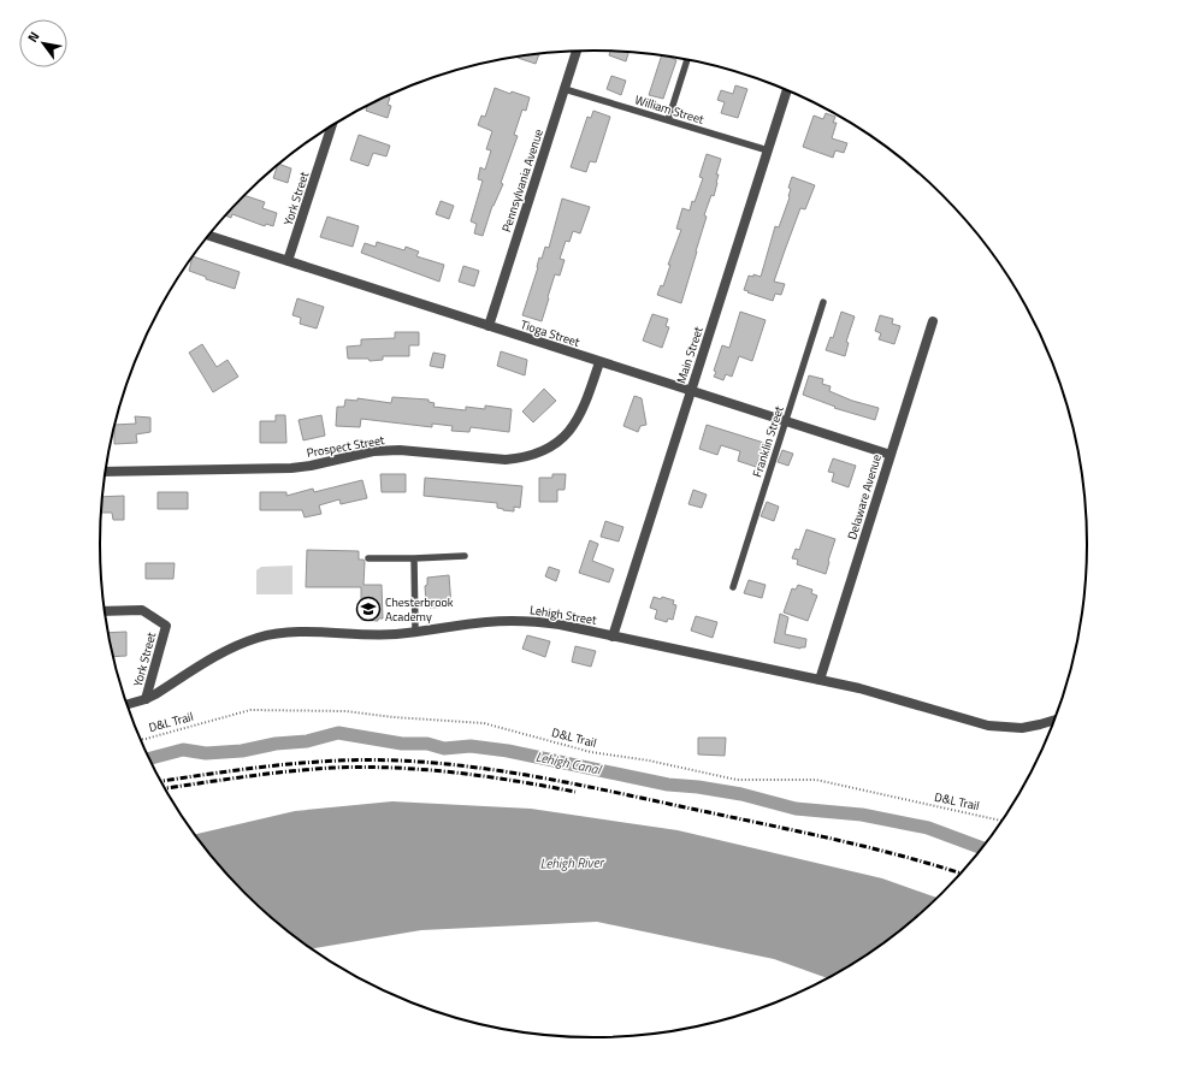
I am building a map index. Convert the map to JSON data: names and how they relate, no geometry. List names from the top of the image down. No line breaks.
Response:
{"streets":{"street":["Pennsylvania Avenue","York Street","Tioga Street","Main Street","Prospect Street","Delaware Avenue","Lehigh Street"],"lane":["William Street","Franklin Street"],"path":["D&L Trail"]},"crossings":[["William Street","Pennsylvania Avenue"],["William Street","Main Street"],["Pennsylvania Avenue","Tioga Street"],["York Street","Tioga Street"],["York Street","Lehigh Street"],["Tioga Street","Main Street"],["Tioga Street","Franklin Street"],["Tioga Street","Prospect Street"],["Tioga Street","Delaware Avenue"],["Main Street","Lehigh Street"],["Delaware Avenue","Lehigh Street"]],"water":["Lehigh Canal","Lehigh River"],"places":{"school or university":["Chesterbrook Academy"]},"north":"top left"}
